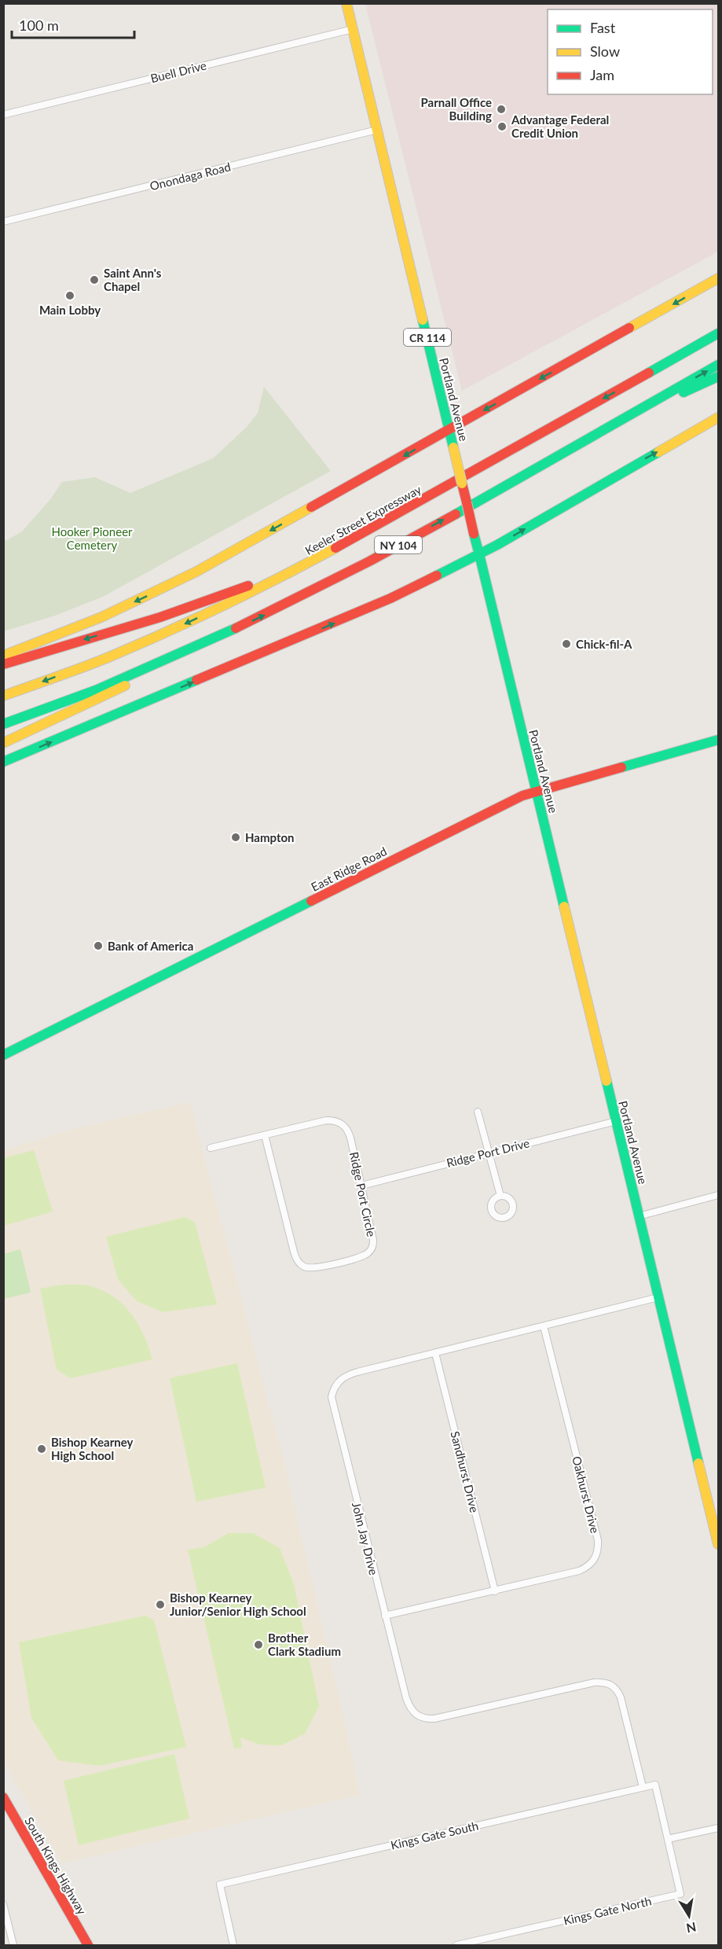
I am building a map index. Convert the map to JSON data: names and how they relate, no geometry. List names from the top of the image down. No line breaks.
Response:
{"streets":{"main road":["CR 114","Portland Avenue","Keeler Street Expressway","NY 104","East Ridge Road","South Kings Highway"],"street":["Buell Drive","Onondaga Road","Ridge Port Drive","Ridge Port Circle","Sandhurst Drive","Oakhurst Drive","John Jay Drive","Kings Gate South","Kings Gate North"]},"crossings":[["Buell Drive","Portland Avenue"],["Onondaga Road","Portland Avenue"],["Portland Avenue","East Ridge Road"],["Portland Avenue","Ridge Port Drive"],["Portland Avenue","John Jay Drive"],["Ridge Port Drive","Ridge Port Circle"],["Sandhurst Drive","Oakhurst Drive"],["Sandhurst Drive","John Jay Drive"],["Oakhurst Drive","John Jay Drive"],["John Jay Drive","Kings Gate South"]],"parks":["Hooker Pioneer Cemetery"],"places":["Parnall Office Building","Advantage Federal Credit Union","Saint Ann's Chapel","Main Lobby","Chick-fil-A","Hampton","Bank of America","Bishop Kearney High School","Bishop Kearney Junior/Senior High School","Brother Clark Stadium"],"legend":["Fast","Slow","Jam"],"scale_bar":"100 m","north":"bottom"}
